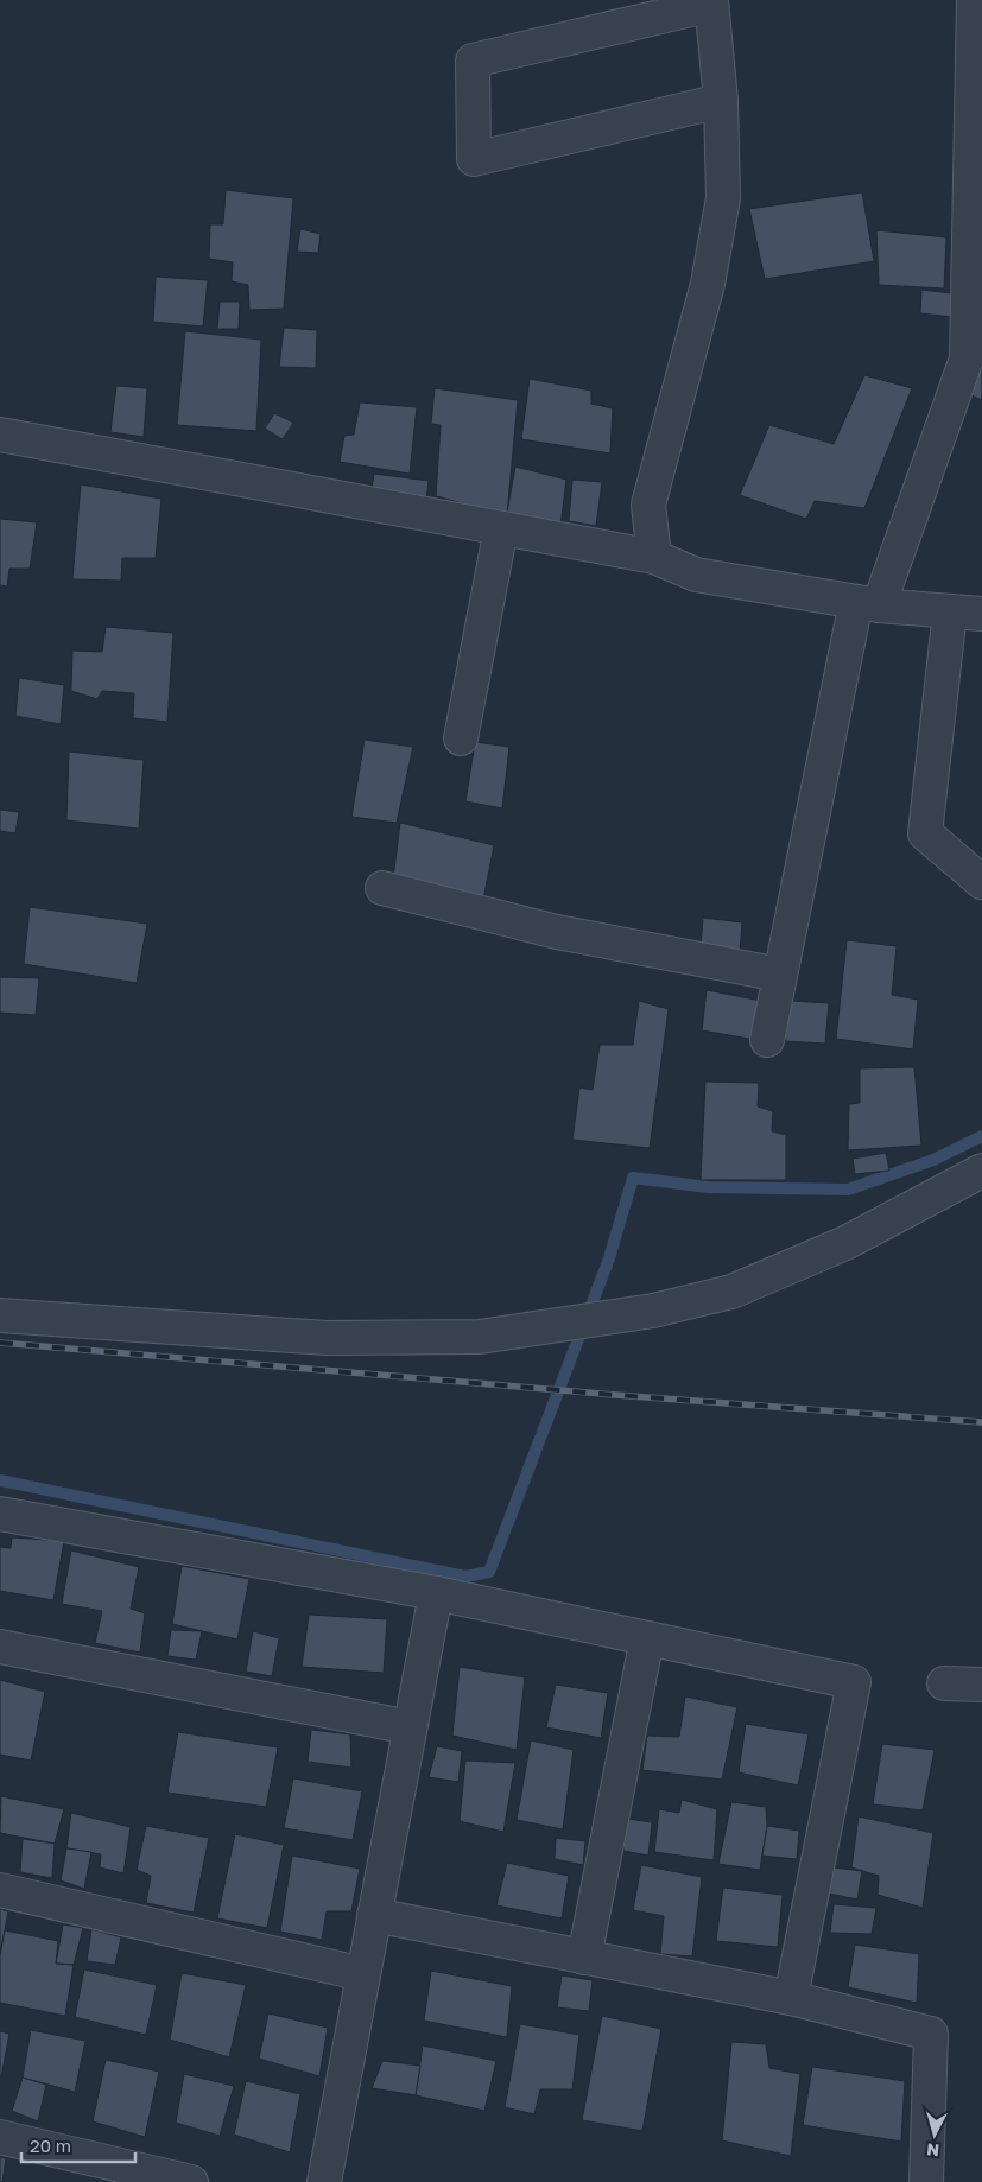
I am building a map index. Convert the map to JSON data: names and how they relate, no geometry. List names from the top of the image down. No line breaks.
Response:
{"scale_bar":"20 m","north":"bottom"}
